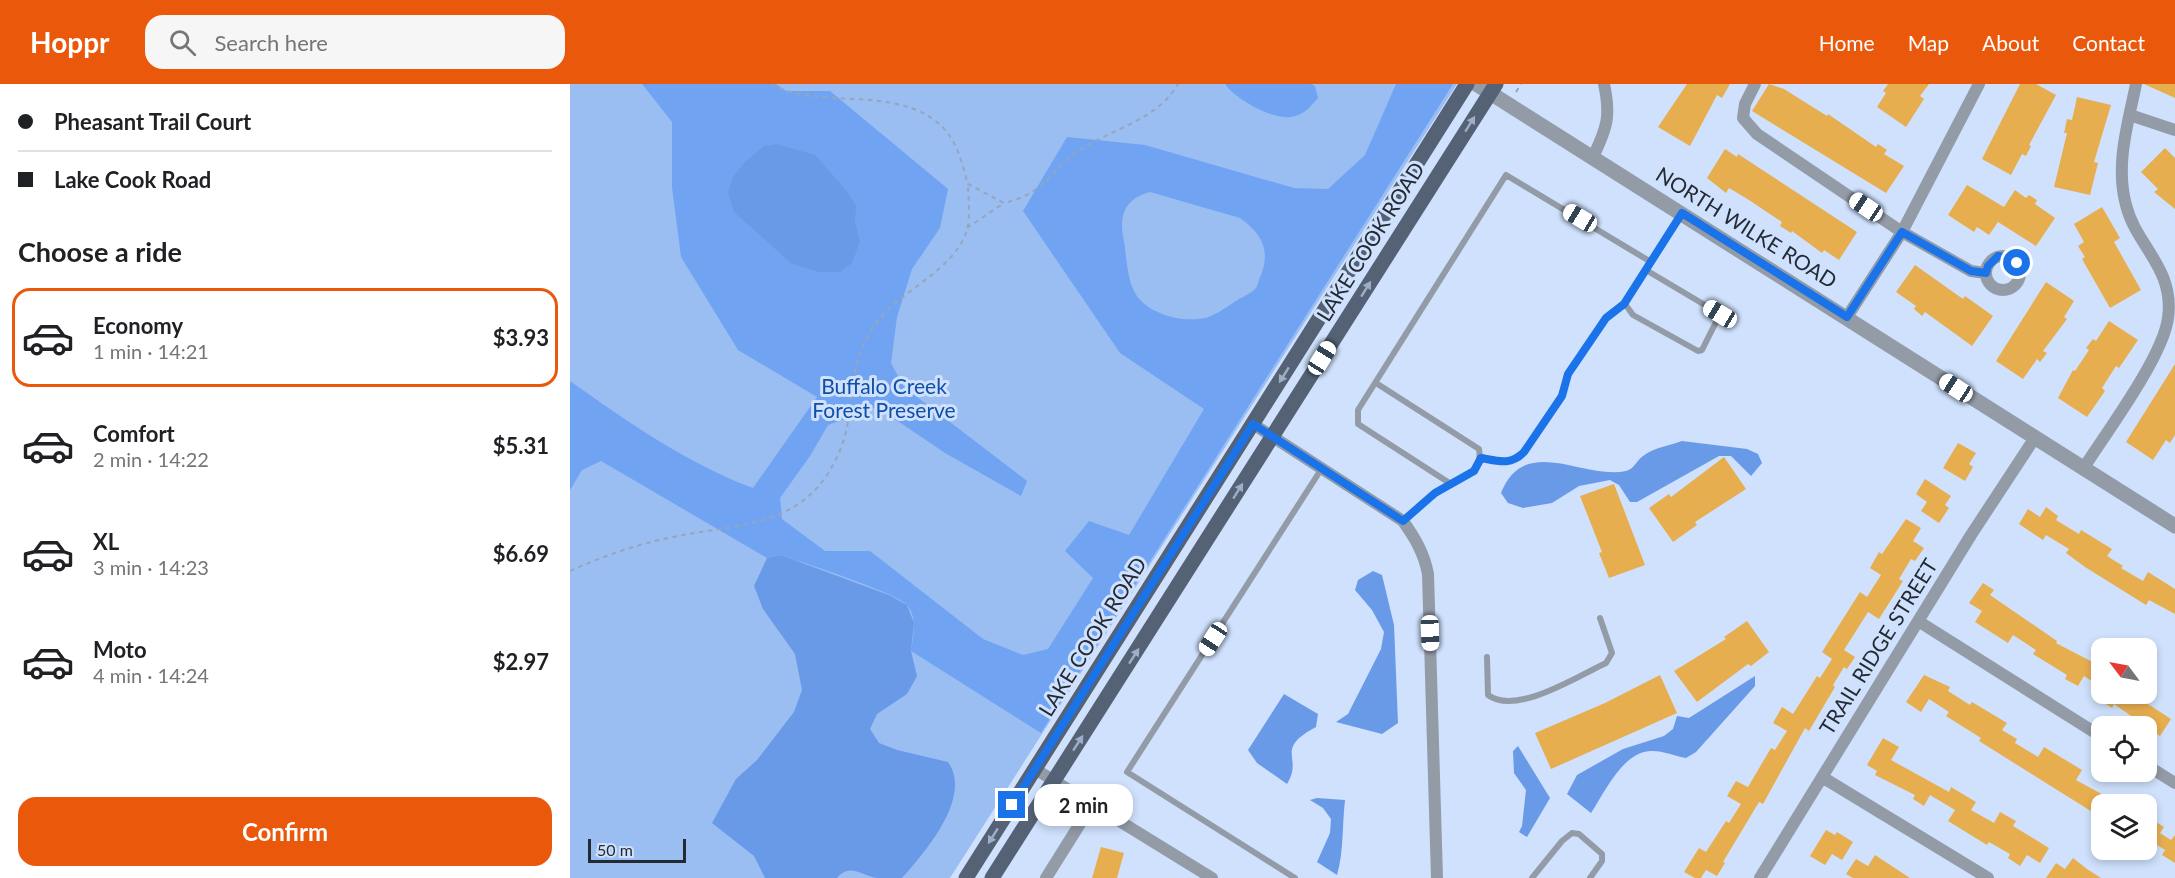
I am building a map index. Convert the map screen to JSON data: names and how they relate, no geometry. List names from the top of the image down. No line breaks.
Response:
{"streets":{"main road":["LAKE COOK ROAD"],"street":["NORTH WILKE ROAD","TRAIL RIDGE STREET"]},"crossings":[["NORTH WILKE ROAD","LAKE COOK ROAD"],["NORTH WILKE ROAD","TRAIL RIDGE STREET"]],"parks":["Buffalo Creek Forest Preserve"],"scale_bar":"50 m","north":"top left","page":{"header":"Hoppr","search":"Search here","nav":["Home","Map","About","Contact"],"banner":["Pheasant Trail Court","Lake Cook Road"],"heading":"Choose a ride","list":[{"name":"Economy","note":"1 min · 14:21","value":"$3.93"},{"name":"Comfort","note":"2 min · 14:22","value":"$5.31"},{"name":"XL","note":"3 min · 14:23","value":"$6.69"},{"name":"Moto","note":"4 min · 14:24","value":"$2.97"}],"bubble":"2 min","buttons":"Confirm","scale":"50 m"}}
